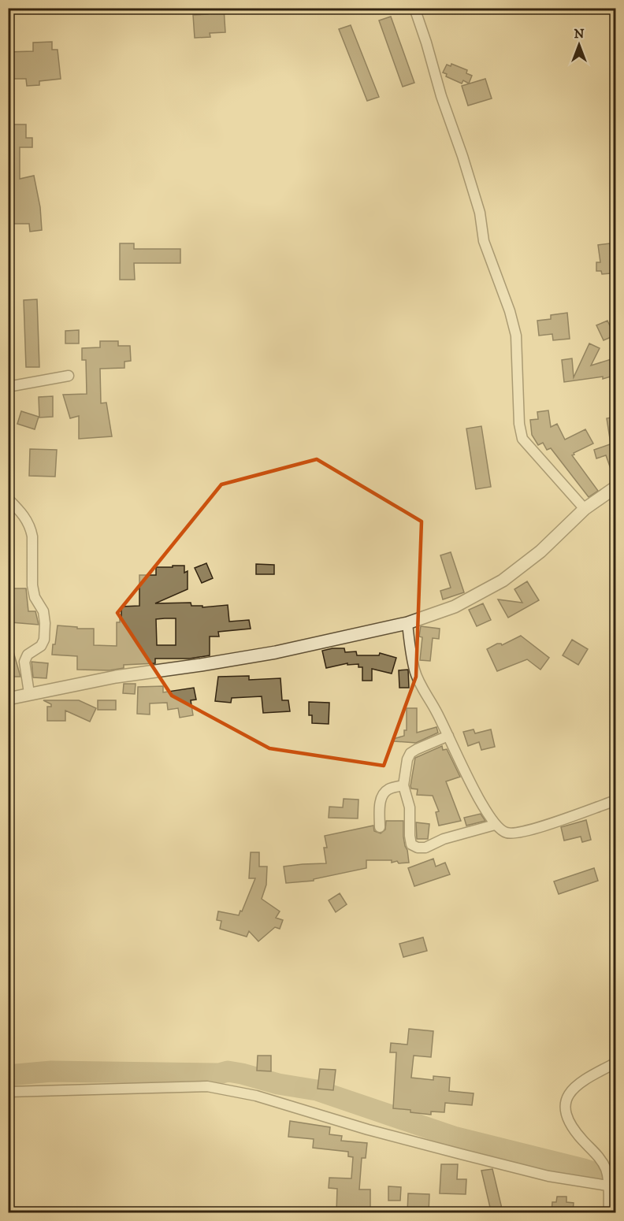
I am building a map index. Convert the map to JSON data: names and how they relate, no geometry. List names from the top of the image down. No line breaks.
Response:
{"north":"top"}
